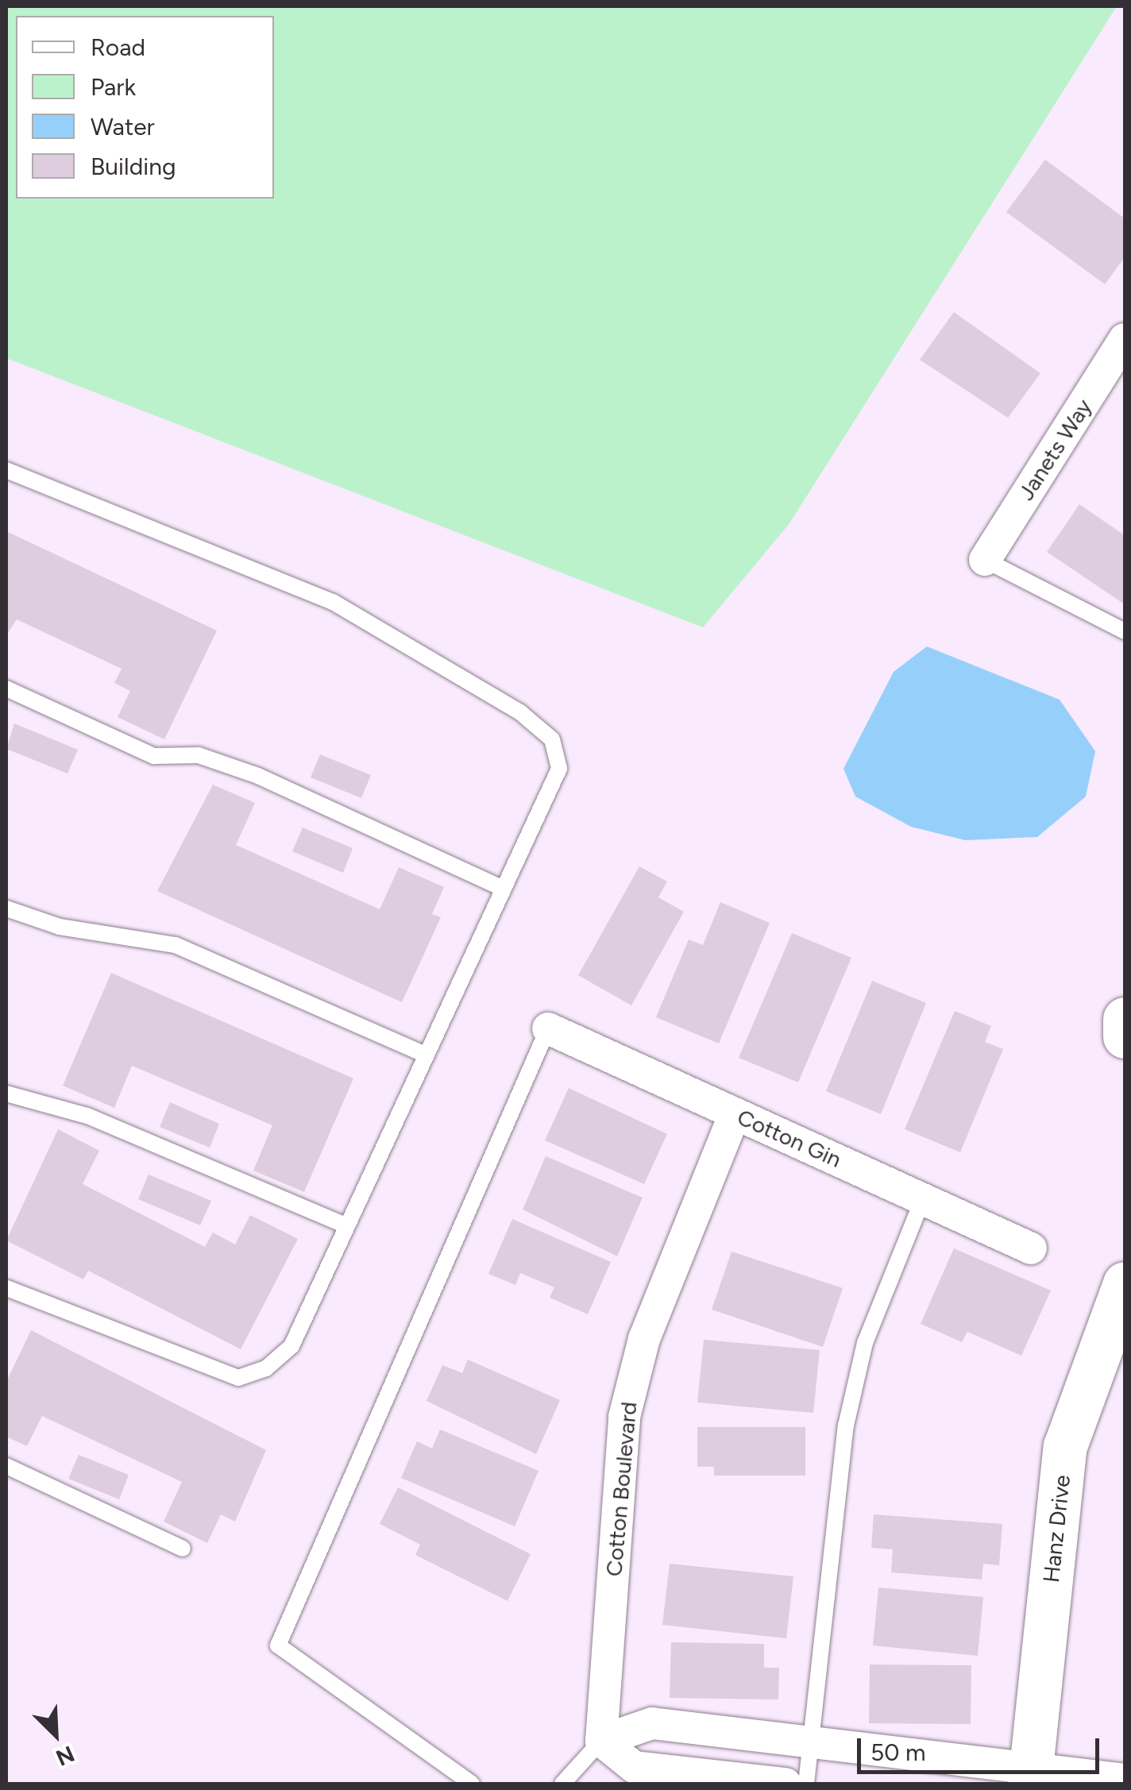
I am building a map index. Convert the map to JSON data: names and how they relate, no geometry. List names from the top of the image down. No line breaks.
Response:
{"streets":{"street":["Janets Way","Cotton Gin","Cotton Boulevard","Hanz Drive"]},"crossings":[["Cotton Gin","Cotton Boulevard"]],"legend":["Road","Park","Water","Building"],"scale_bar":"50 m","north":"bottom right"}
